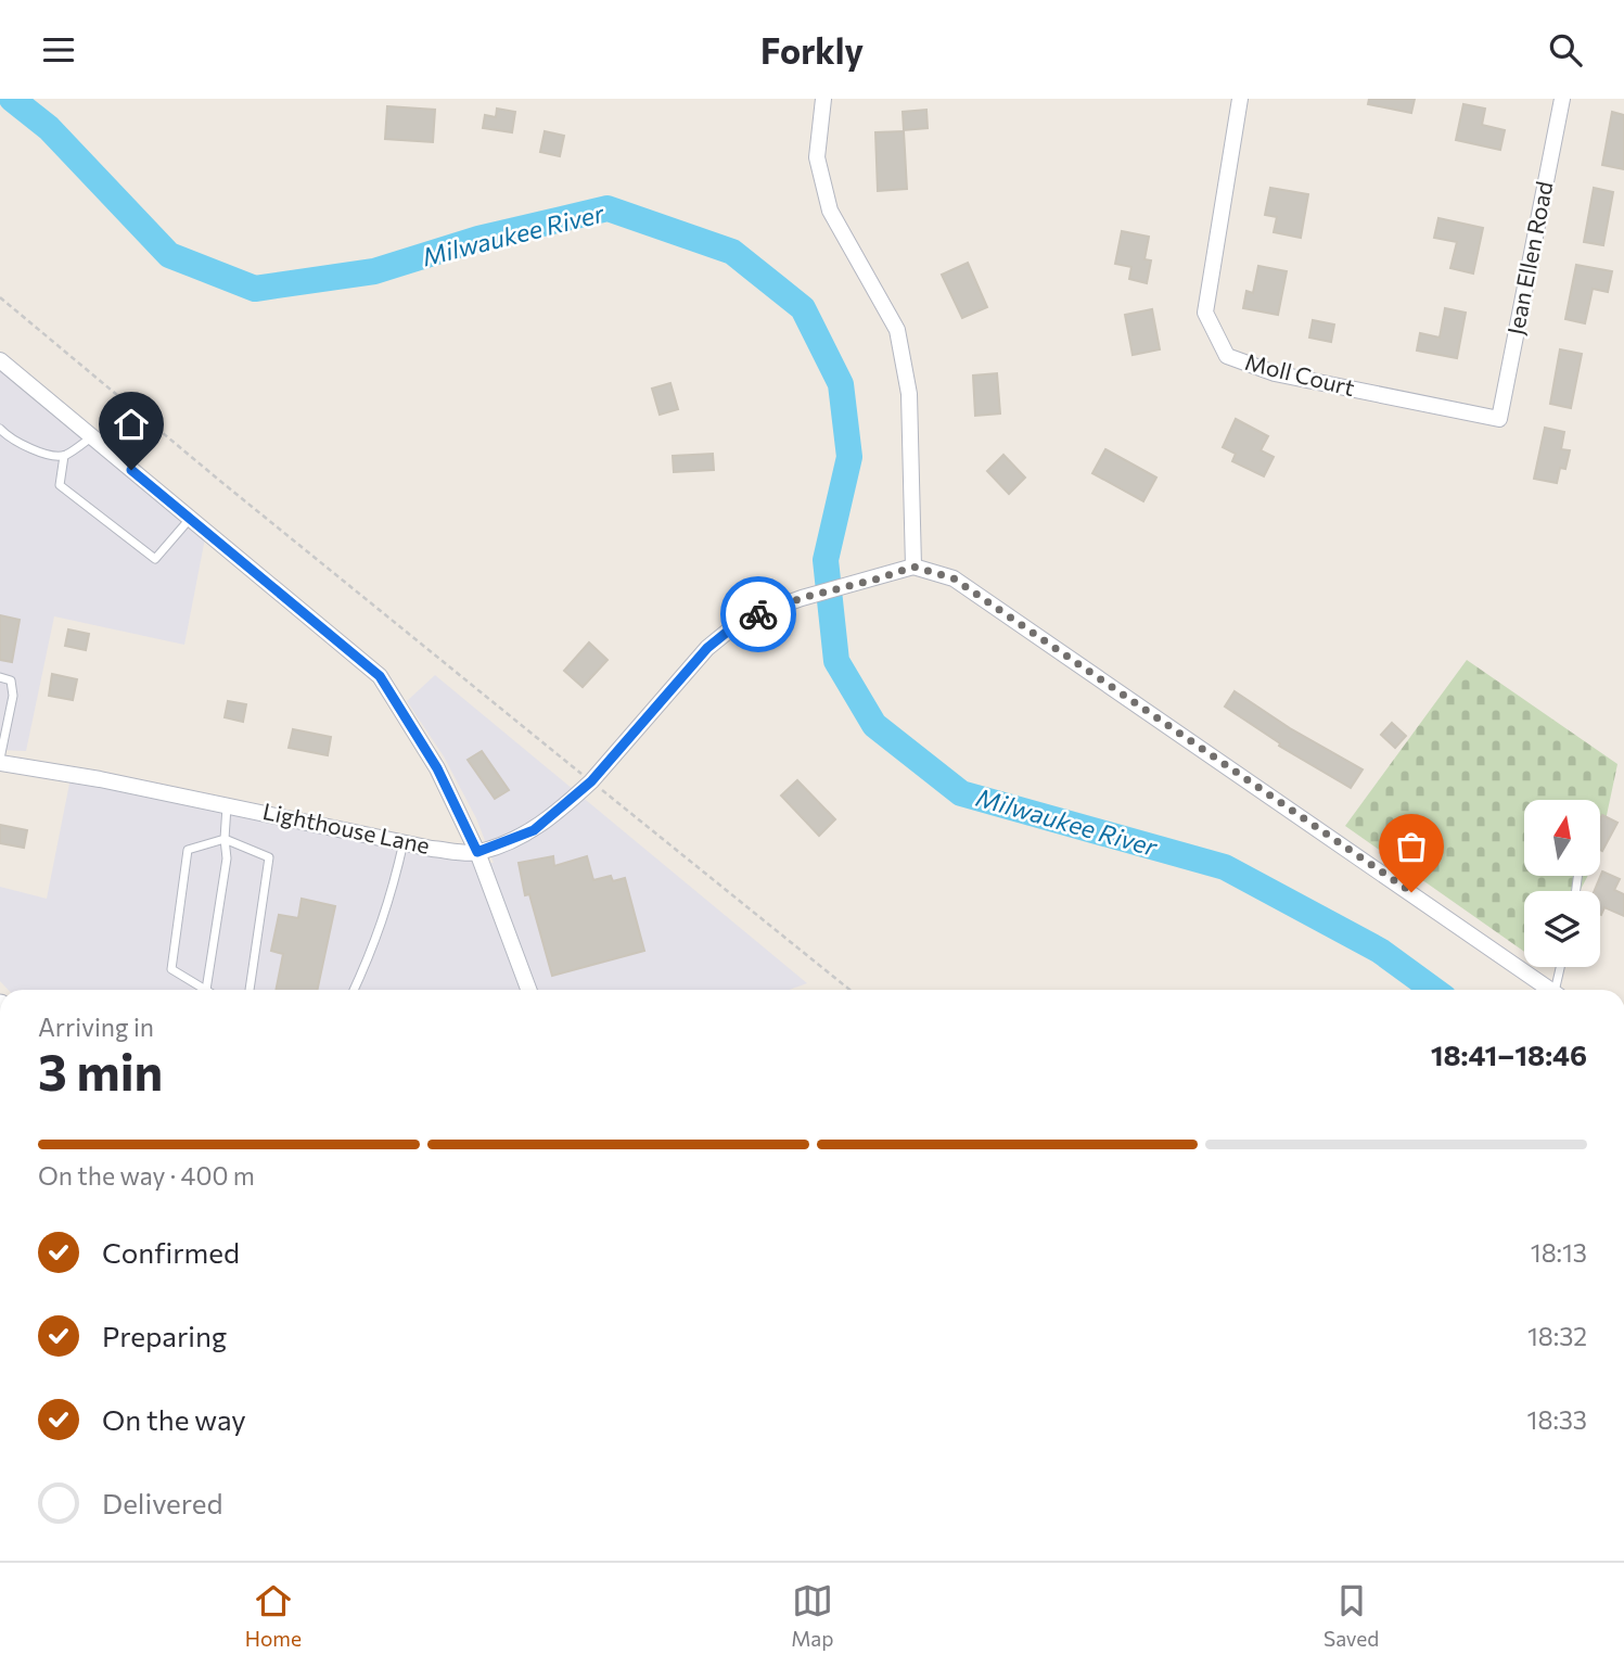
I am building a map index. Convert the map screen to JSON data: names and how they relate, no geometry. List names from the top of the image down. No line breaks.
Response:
{"streets":{"street":["Jean Ellen Road","Moll Court","Lighthouse Lane"]},"crossings":[["Jean Ellen Road","Moll Court"]],"water":["Milwaukee River"],"north":"top","page":{"header":"Forkly","heading":["3 min","Arriving in","18:41–18:46"],"bar":"On the way · 400 m","list":[["Confirmed","18:13"],["Preparing","18:32"],["On the way","18:33"],"Delivered"],"tabs":["Home","Map","Saved"]}}
